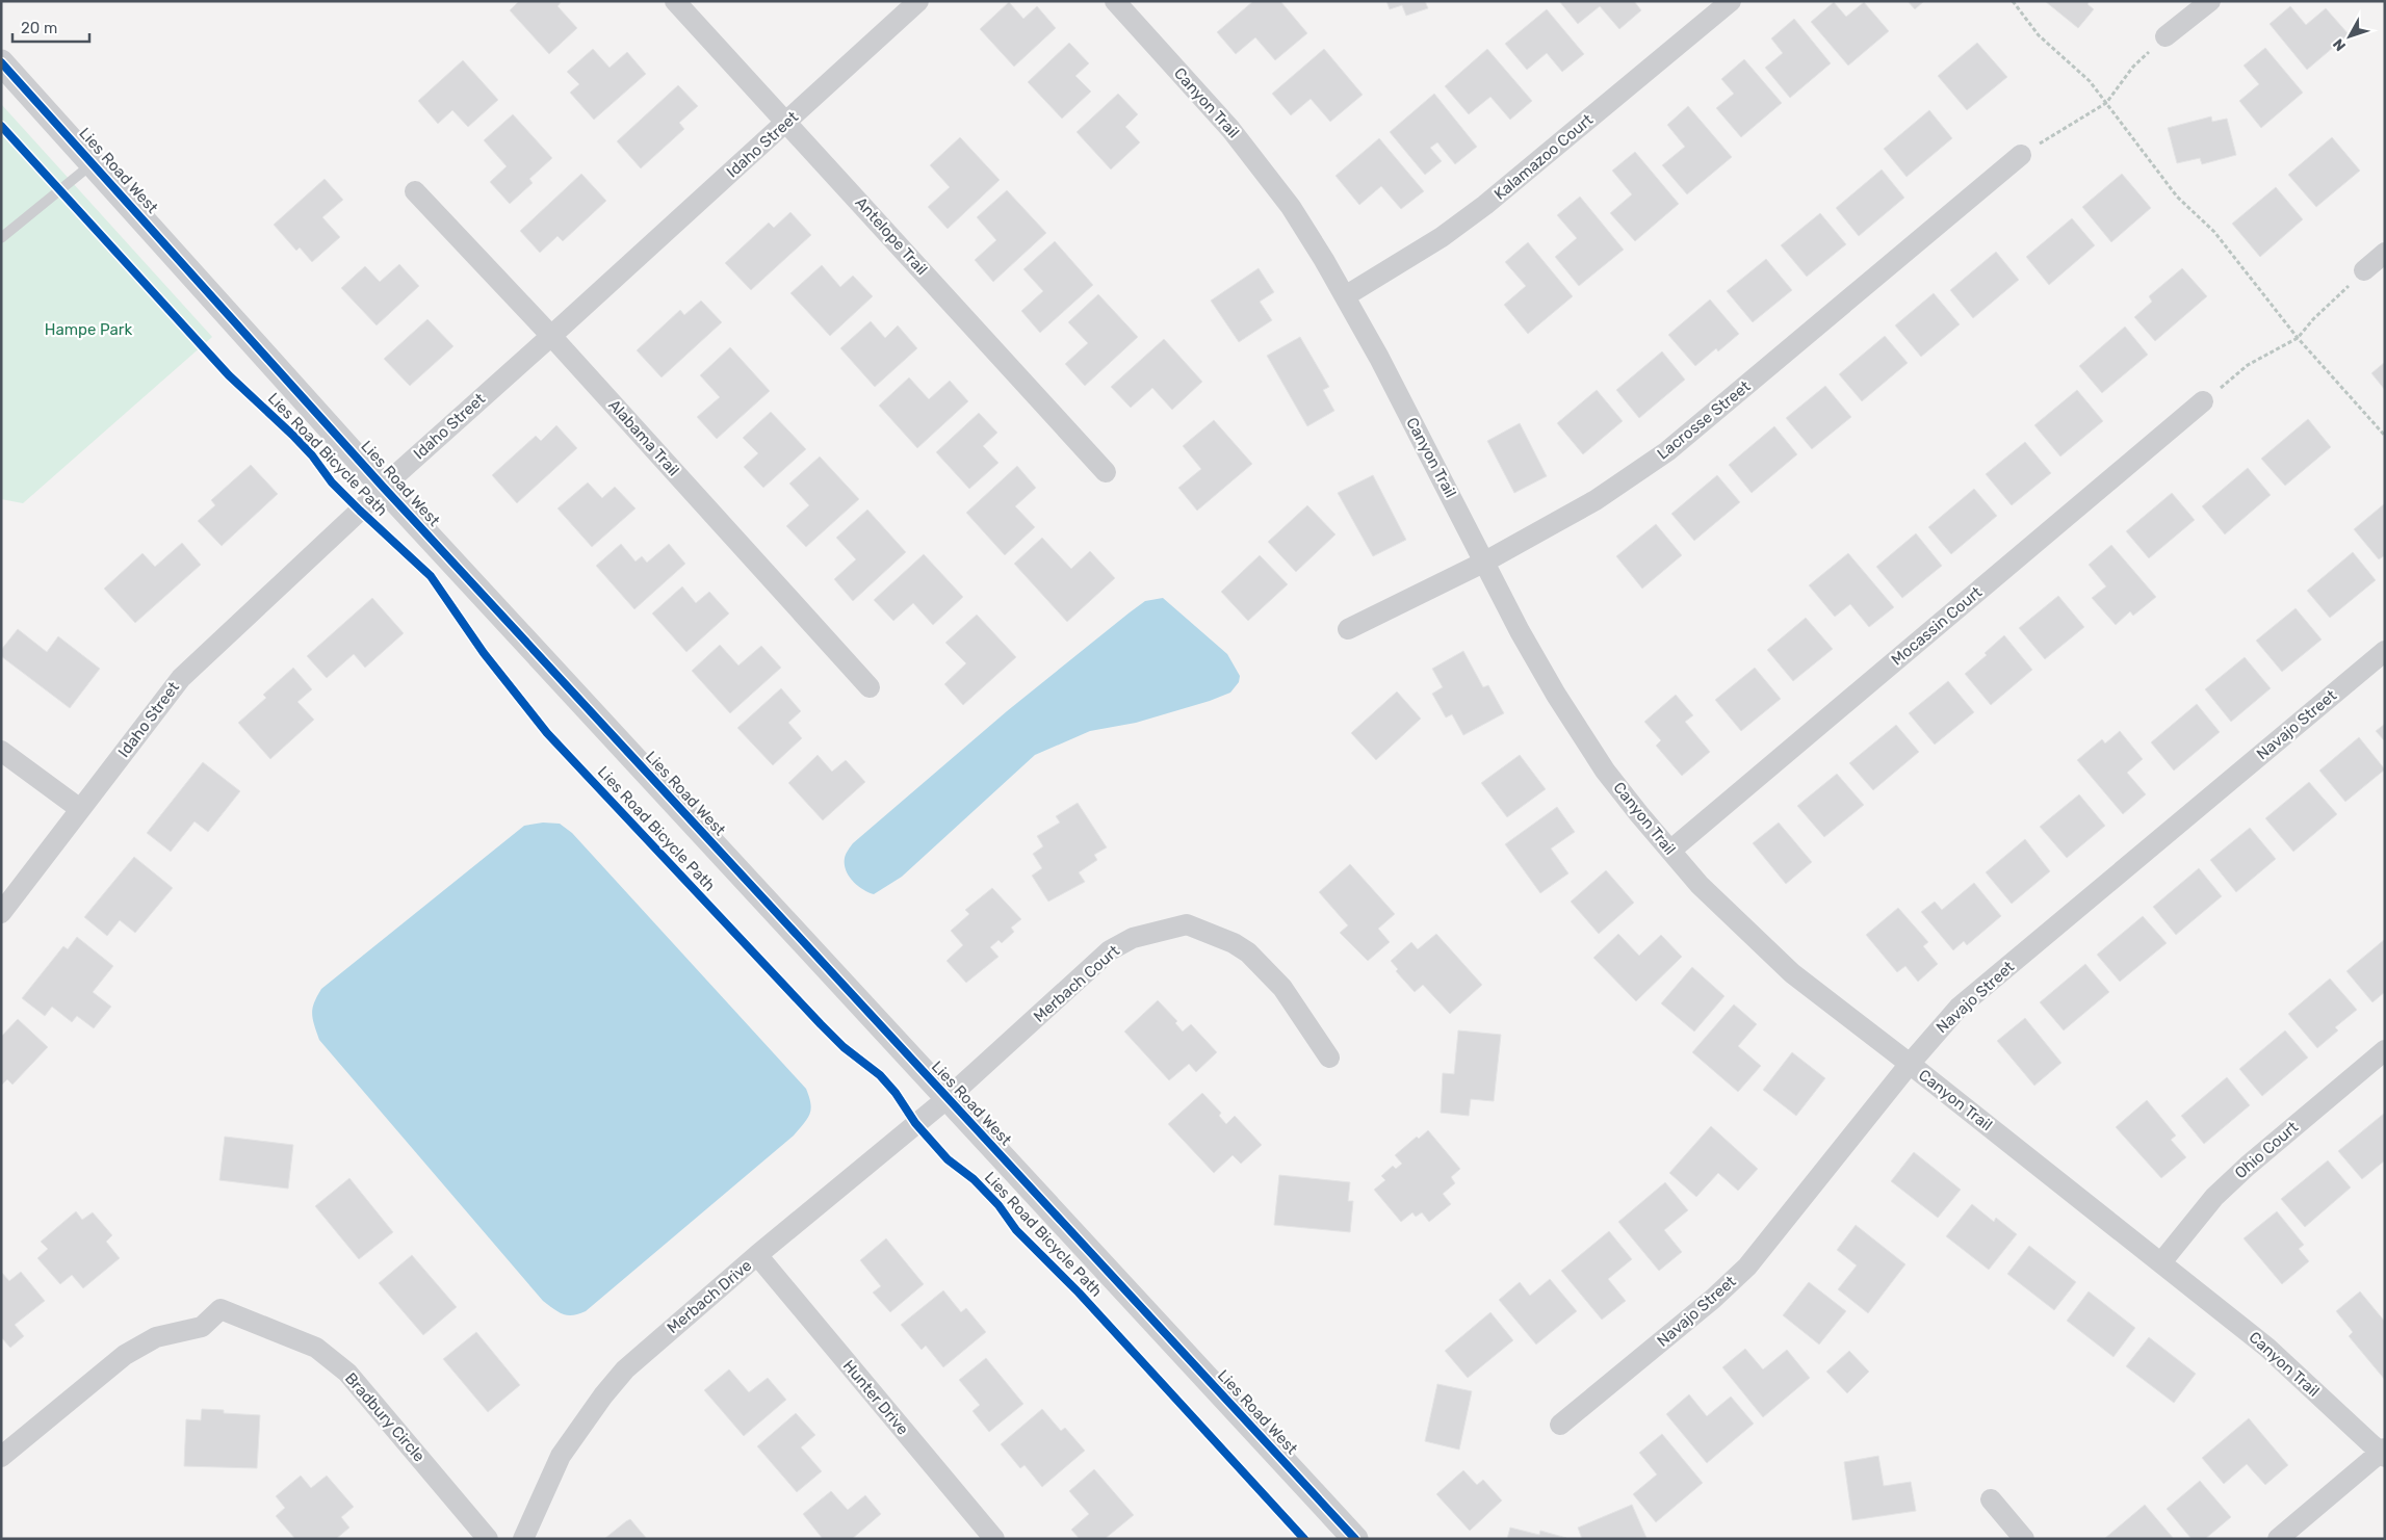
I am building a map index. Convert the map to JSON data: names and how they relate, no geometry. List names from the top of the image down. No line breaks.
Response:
{"streets":{"street":["Canyon Trail","Idaho Street","Kalamazoo Court","Lies Road West","Antelope Trail","Lacrosse Street","Alabama Trail","Mocassin Court","Navajo Street","Merbach Court","Ohio Court","Merbach Drive","Hunter Drive","Bradbury Circle"],"cycle path":["Lies Road Bicycle Path"]},"crossings":[["Canyon Trail","Kalamazoo Court"],["Canyon Trail","Lacrosse Street"],["Canyon Trail","Mocassin Court"],["Canyon Trail","Navajo Street"],["Canyon Trail","Ohio Court"],["Idaho Street","Lies Road West"],["Idaho Street","Antelope Trail"],["Idaho Street","Alabama Trail"],["Lies Road West","Merbach Court"],["Lies Road West","Merbach Drive"],["Merbach Court","Merbach Drive"],["Merbach Drive","Hunter Drive"]],"parks":["Hampe Park"],"scale_bar":"20 m","north":"bottom left"}
